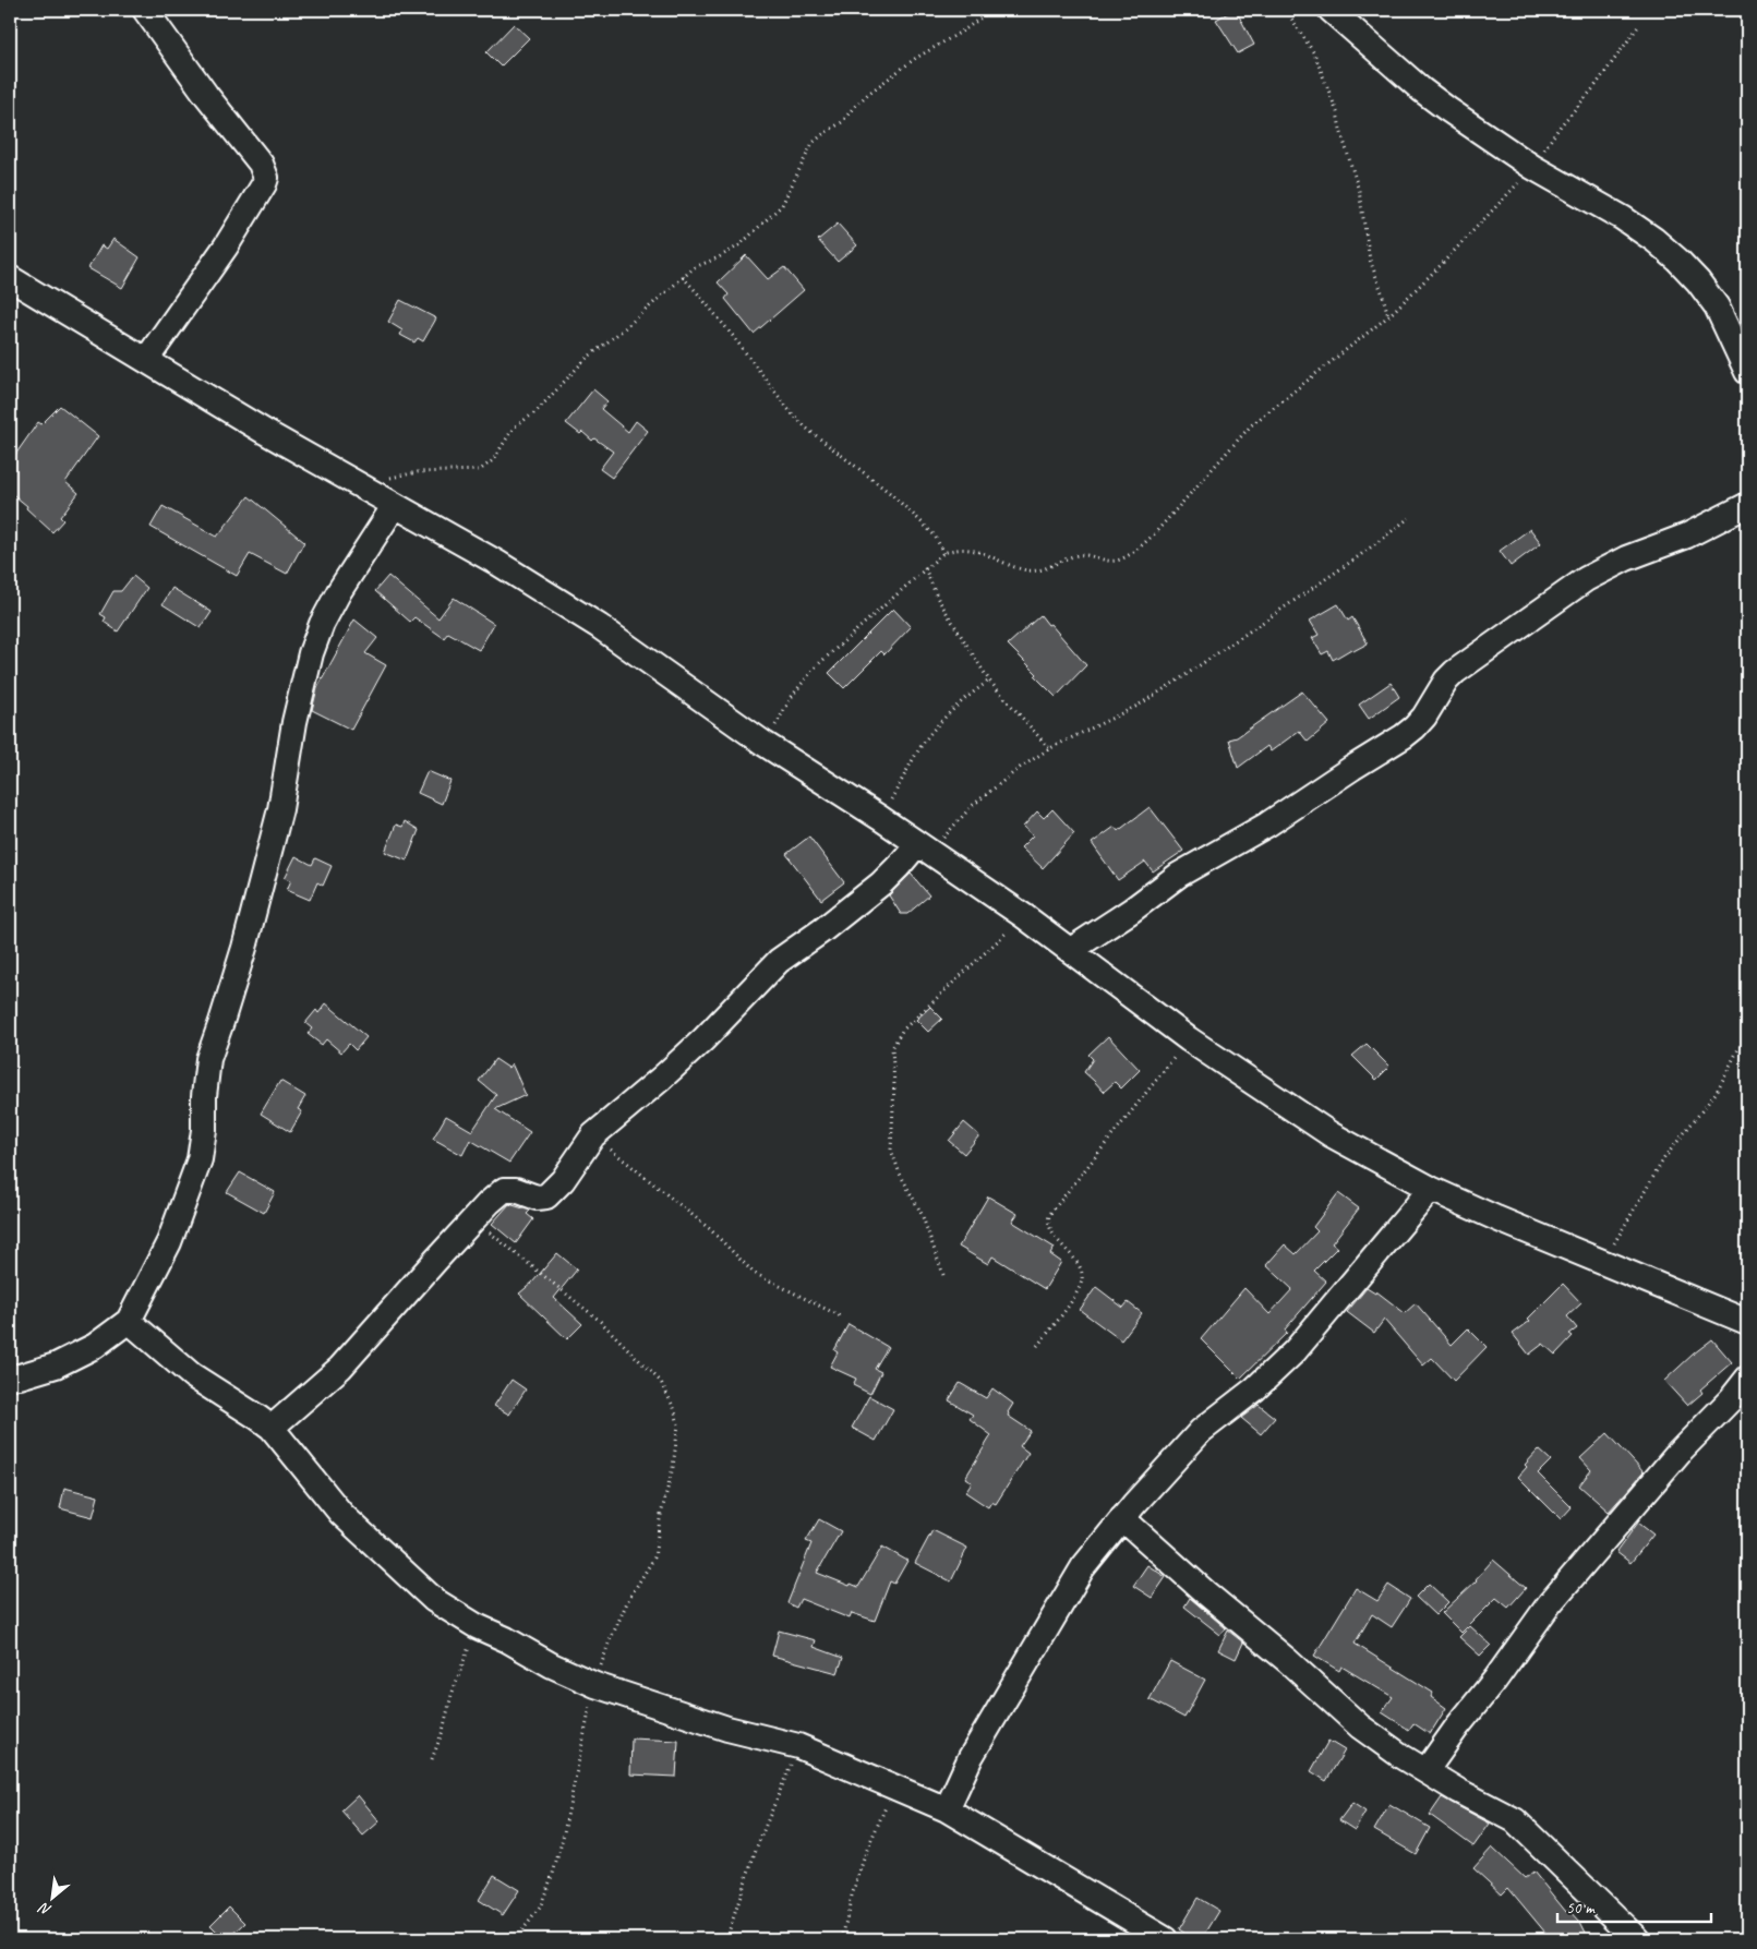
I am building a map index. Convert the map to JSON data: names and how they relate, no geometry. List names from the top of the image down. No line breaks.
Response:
{"scale_bar":"50 m","north":"bottom left"}
